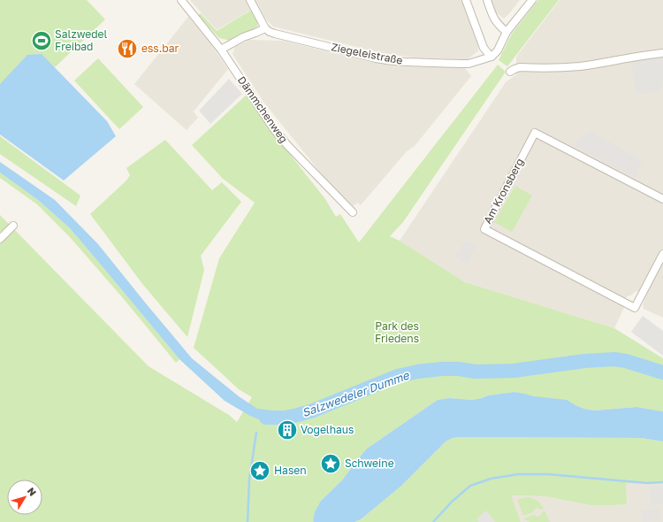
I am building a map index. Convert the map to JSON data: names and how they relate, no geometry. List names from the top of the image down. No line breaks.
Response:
{"streets":{"street":["Ziegeleistraße","Dämmchenweg","Am Kronsberg"]},"water":["Salzwedeler Dumme"],"parks":["Park des Friedens"],"places":{"sports":["Salzwedel Freibad"],"restaurant":["ess.bar"],"building":["Vogelhaus"],"place":["Schweine","Hasen"]},"north":"top right"}
